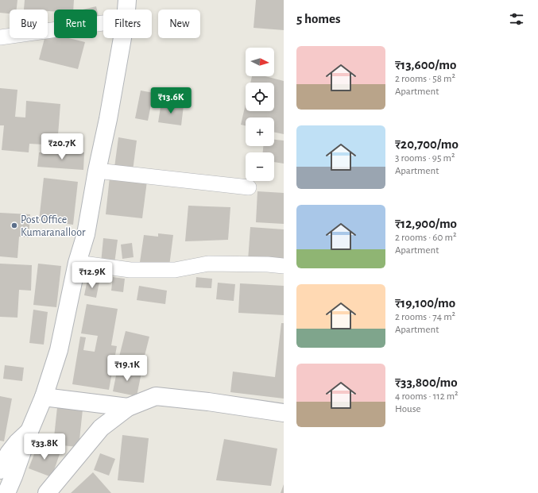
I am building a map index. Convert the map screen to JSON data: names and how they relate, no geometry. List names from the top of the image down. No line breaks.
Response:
{"places":["Post Office Kumaranalloor"],"north":"right","page":{"heading":"5 homes","chip":["Buy","Rent","Filters","New"],"list":[{"name":"₹13,600/mo","note":"2 rooms · 58 m² · Apartment"},{"name":"₹20,700/mo","note":"3 rooms · 95 m² · Apartment"},{"name":"₹12,900/mo","note":"2 rooms · 60 m² · Apartment"},{"name":"₹19,100/mo","note":"2 rooms · 74 m² · Apartment"},{"name":"₹33,800/mo","note":"4 rooms · 112 m² · House"}],"map_buttons":["+","−"],"price":["₹13.6K","₹20.7K","₹12.9K","₹19.1K","₹33.8K"]}}
